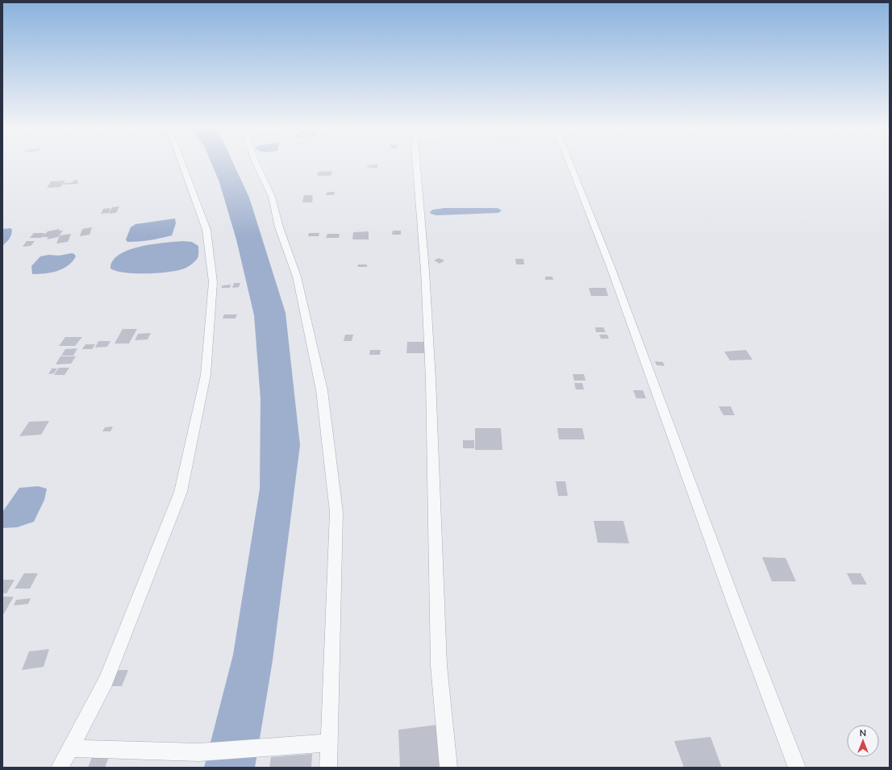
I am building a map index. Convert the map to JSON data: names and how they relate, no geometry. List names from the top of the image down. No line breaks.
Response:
{"north":"top"}
